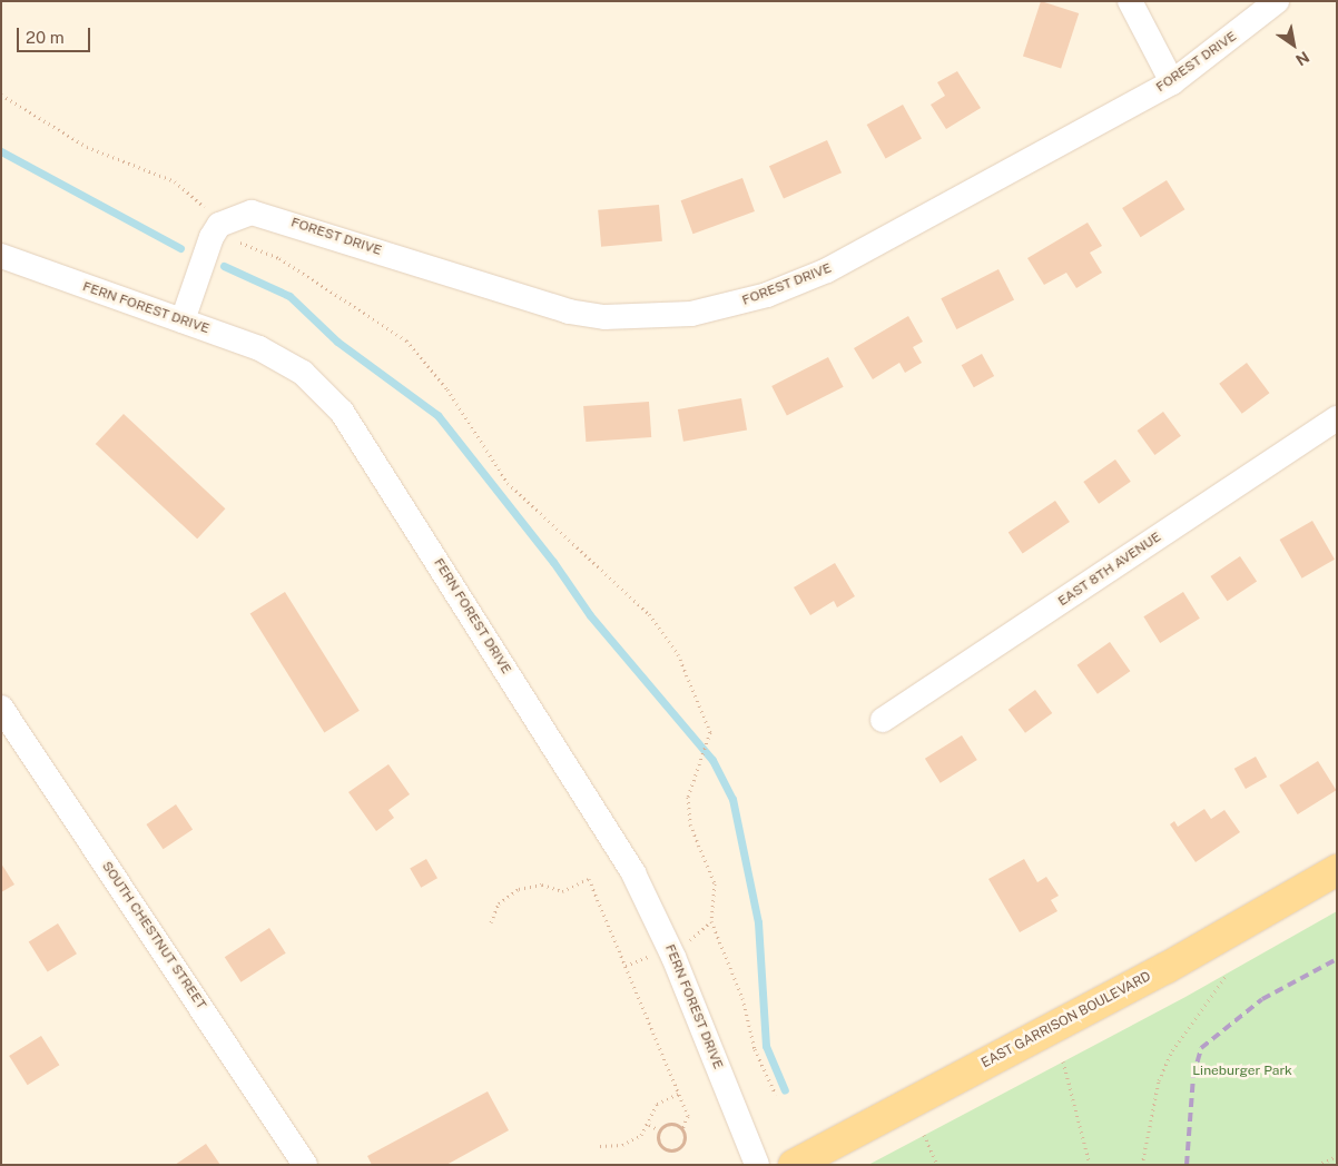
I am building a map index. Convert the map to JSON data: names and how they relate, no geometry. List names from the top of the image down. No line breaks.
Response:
{"streets":{"main road":["EAST GARRISON BOULEVARD"],"street":["FOREST DRIVE","FERN FOREST DRIVE","EAST 8TH AVENUE","SOUTH CHESTNUT STREET"]},"parks":["Lineburger Park"],"scale_bar":"20 m","north":"bottom right"}
